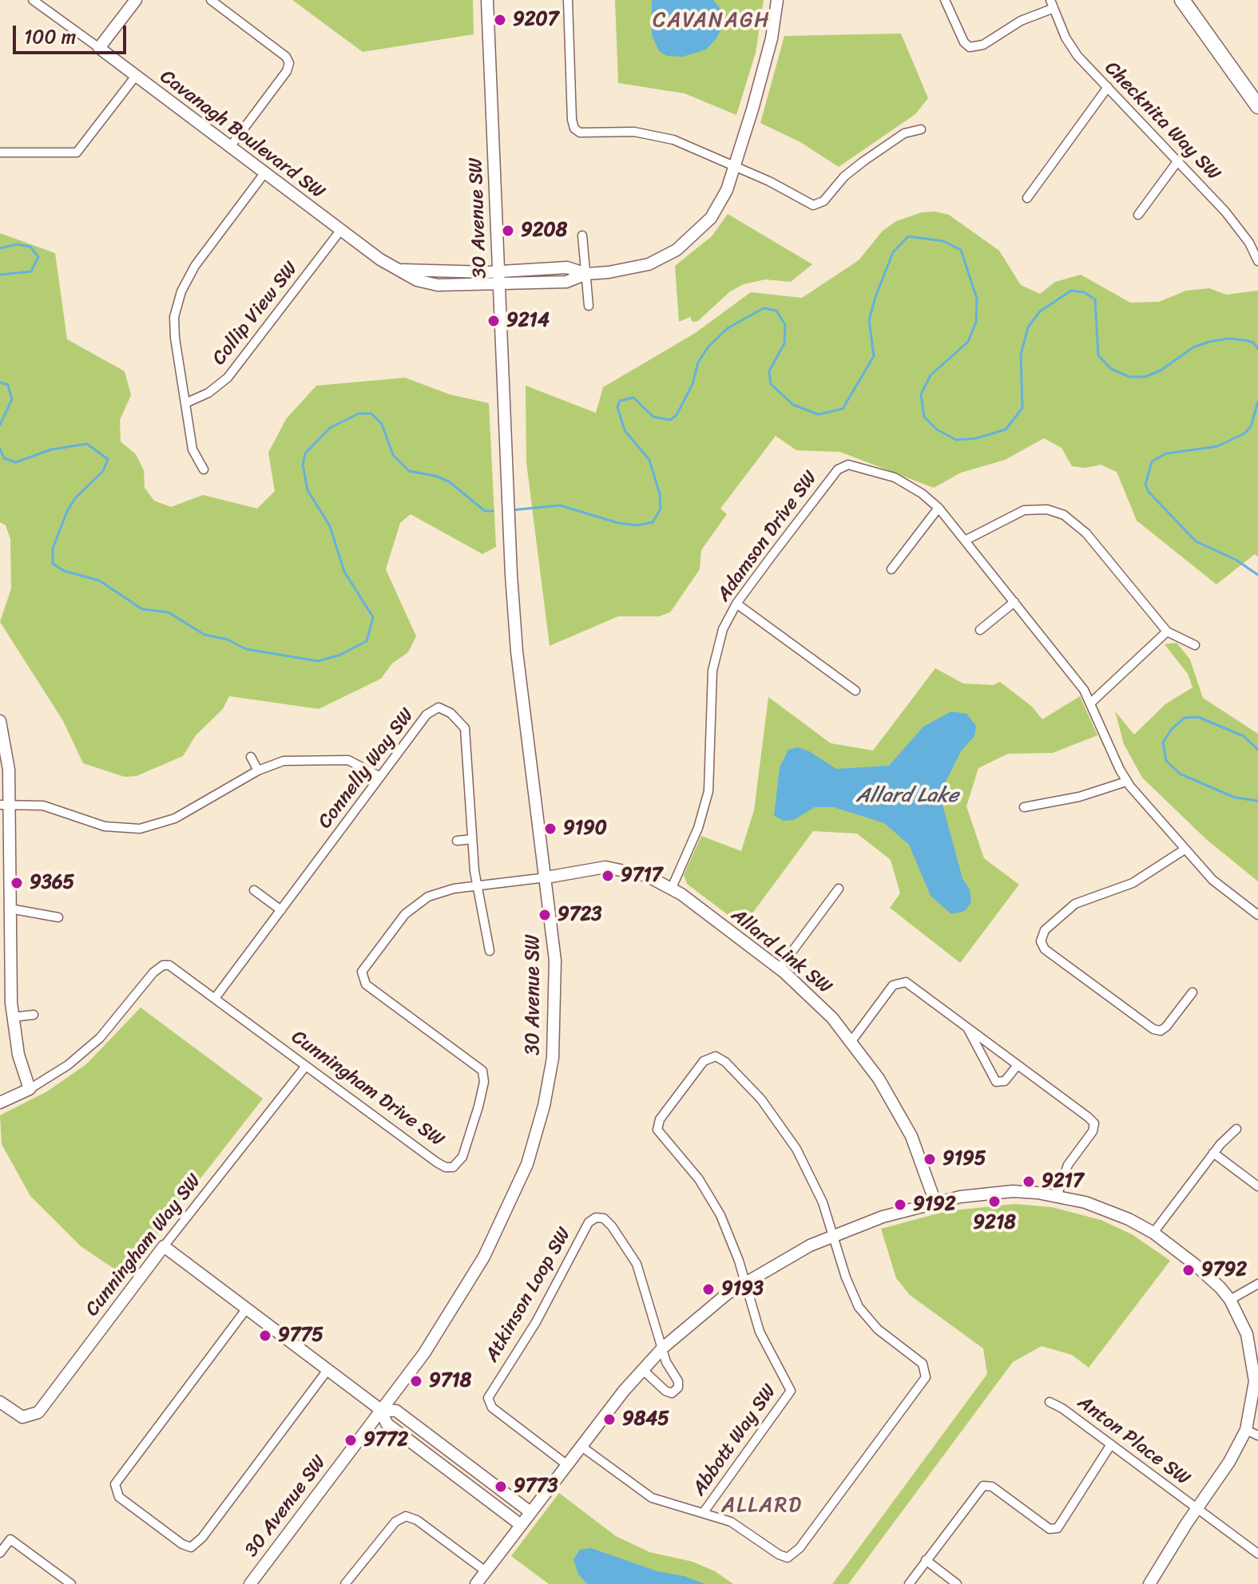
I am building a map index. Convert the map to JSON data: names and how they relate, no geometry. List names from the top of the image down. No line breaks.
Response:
{"streets":{"street":["Checknita Way SW","Cavanagh Boulevard SW","30 Avenue SW","Collip View SW","Adamson Drive SW","Connelly Way SW","Allard Link SW","Cunningham Drive SW","Cunningham Way SW","Atkinson Loop SW","Abbott Way SW","Anton Place SW"]},"crossings":[["Cavanagh Boulevard SW","30 Avenue SW"],["Cavanagh Boulevard SW","Collip View SW"],["30 Avenue SW","Allard Link SW"],["30 Avenue SW","Cunningham Drive SW"],["Adamson Drive SW","Allard Link SW"],["Connelly Way SW","Cunningham Drive SW"],["Allard Link SW","Cunningham Drive SW"],["Cunningham Drive SW","Cunningham Way SW"]],"districts":["CAVANAGH","ALLARD"],"water":["Allard Lake"],"places":["9207","9208","9214","9190","9717","9365","9723","9195","9217","9218","9192","9792","9193","9775","9718","9845","9772","9773"],"scale_bar":"100 m"}
